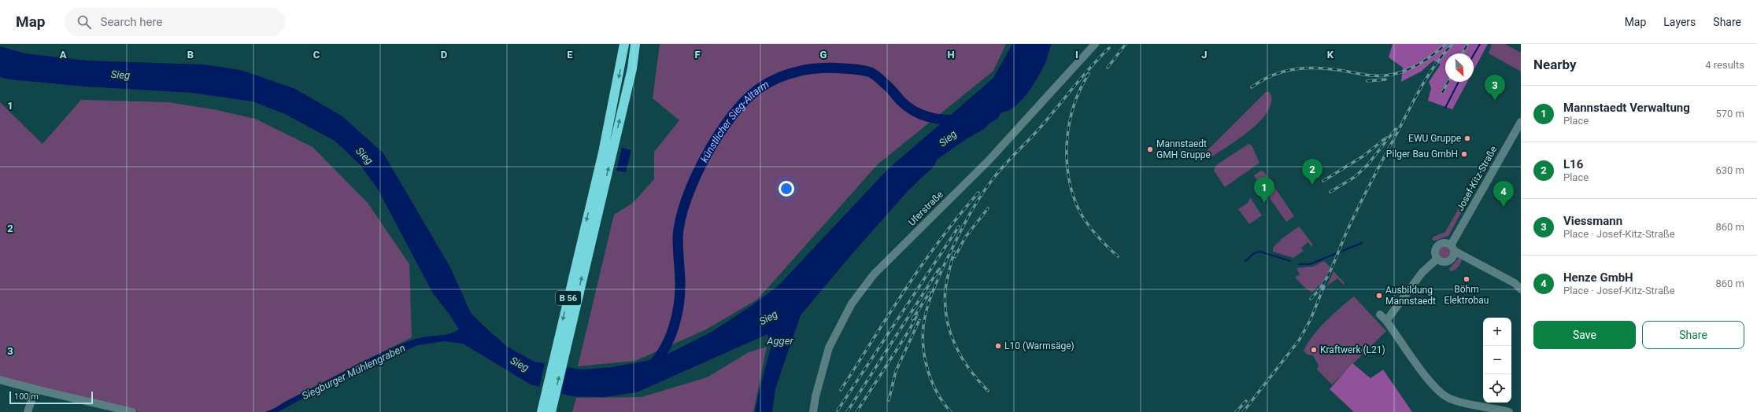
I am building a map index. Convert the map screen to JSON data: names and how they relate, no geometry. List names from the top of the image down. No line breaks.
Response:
{"streets":{"highway":["B 56"],"street":["Josef-Kitz-Straße","Uferstraße"]},"water":["Sieg","künstlicher Sieg-Altarm","Agger","Siegburger Mühlengraben"],"places":["EWU Gruppe","Mannstaedt GMH Gruppe","Pilger Bau GmbH","Böhm Elektrobau","Ausbildung Mannstaedt","L10 (Warmsäge)","Kraftwerk (L21)"],"scale_bar":"100 m","north":"bottom right","page":{"header":"Map","search":"Search here","nav":["Map","Layers","Share"],"heading":["Nearby","4 results"],"pins":["3","2","1","4"],"list":[{"mark":"1","name":"Mannstaedt Verwaltung","note":"Place","value":"570 m"},{"mark":"2","name":"L16","note":"Place","value":"630 m"},{"mark":"3","name":"Viessmann","note":"Place · Josef-Kitz-Straße","value":"860 m"},{"mark":"4","name":"Henze GmbH","note":"Place · Josef-Kitz-Straße","value":"860 m"}],"buttons":["Save","Share"],"map_buttons":["+","−"],"scale":"100 m"},"grid":{"columns":["A","B","C","D","E","F","G","H","I","J","K"],"rows":["1","2","3"]}}
